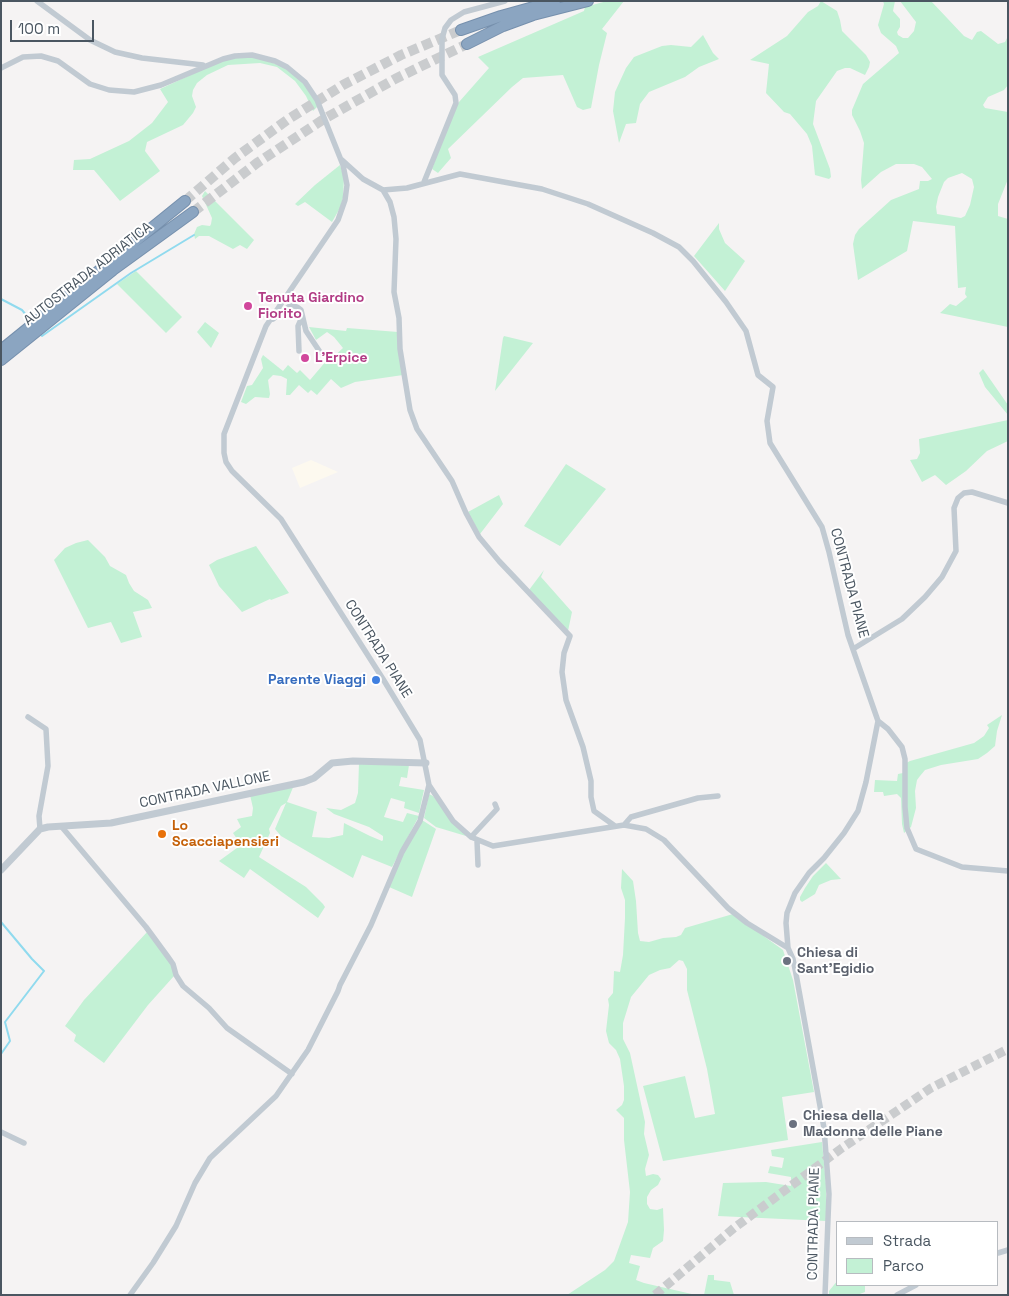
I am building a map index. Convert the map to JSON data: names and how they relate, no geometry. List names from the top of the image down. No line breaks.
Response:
{"streets":{"highway":["AUTOSTRADA ADRIATICA"],"street":["CONTRADA PIANE","CONTRADA VALLONE"]},"crossings":[["CONTRADA PIANE","CONTRADA VALLONE"]],"places":["Tenuta Giardino Fiorito","L'Erpice","Parente Viaggi","Lo Scacciapensieri","Chiesa di Sant'Egidio","Chiesa della Madonna delle Piane"],"legend":["Strada","Parco"],"scale_bar":"100 m"}
